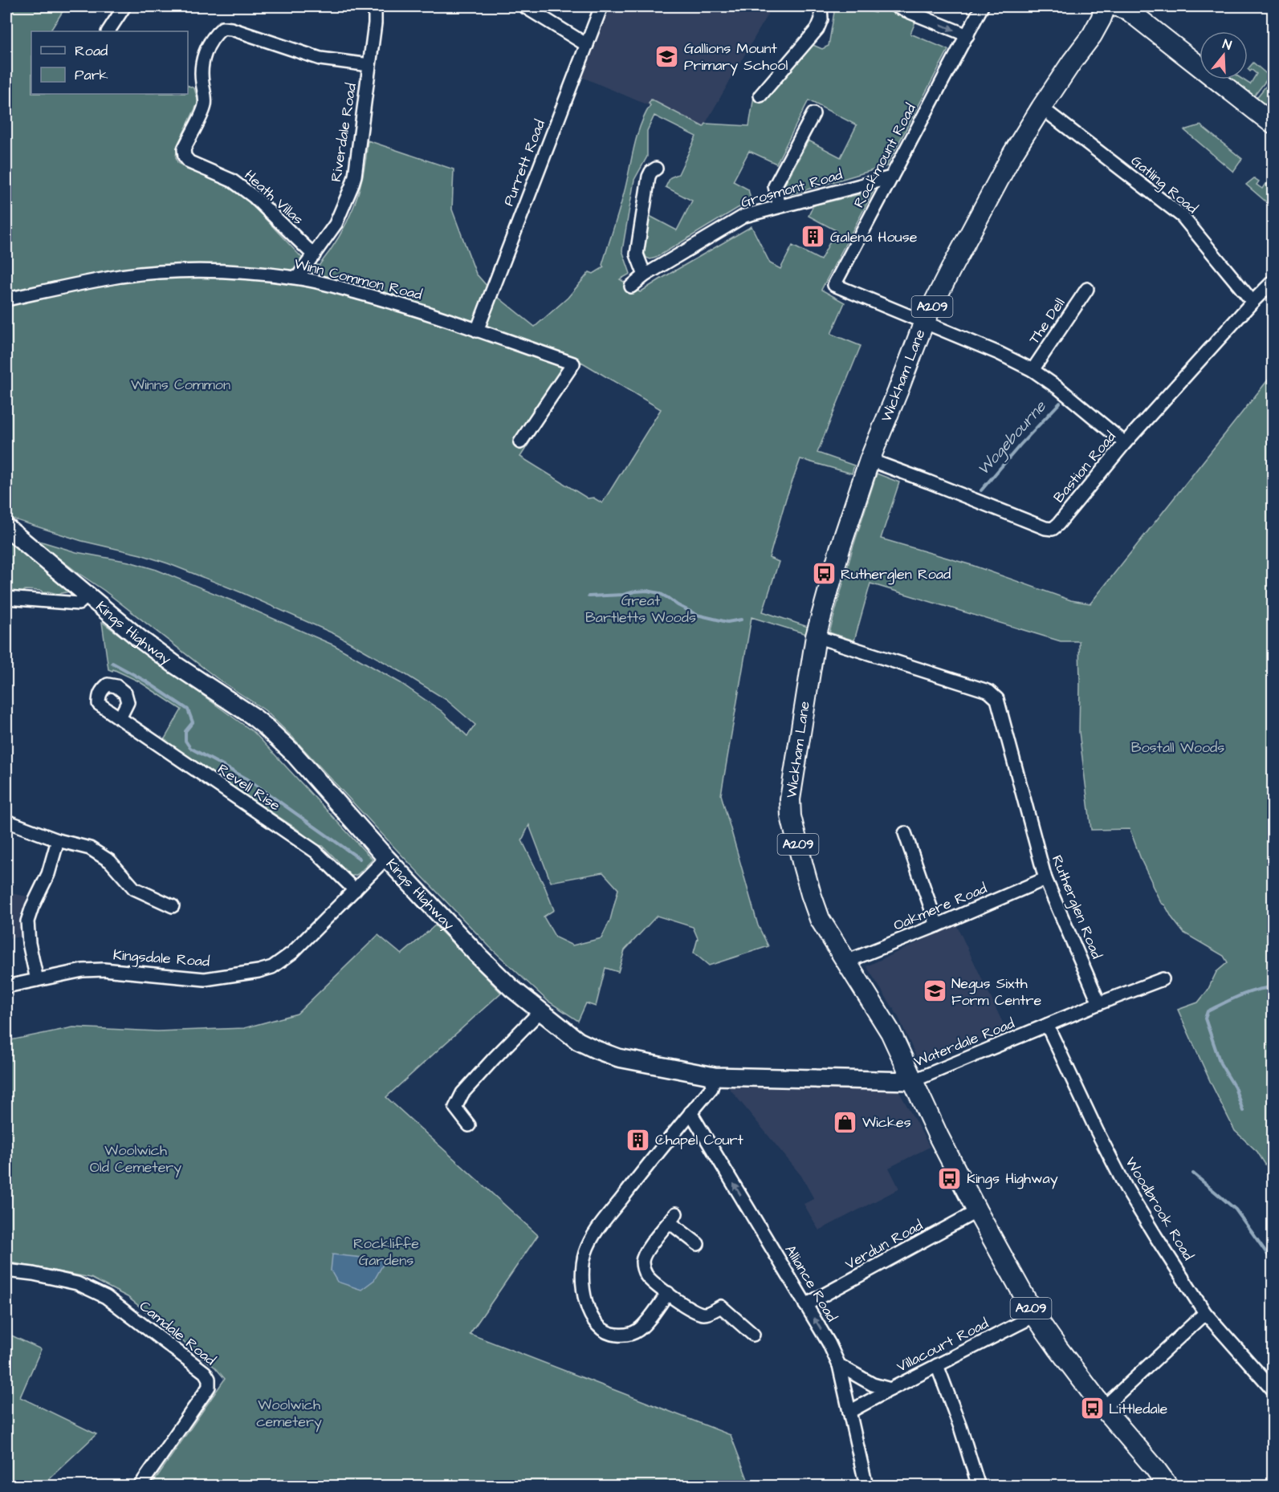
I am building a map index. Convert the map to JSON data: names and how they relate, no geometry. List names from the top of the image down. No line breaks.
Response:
{"streets":{"main road":["A209","Wickham Lane"],"street":["Riverdale Road","Rockmount Road","Purrett Road","Gatling Road","Grosmont Road","Heath Villas","Winn Common Road","The Dell","Bastion Road","Kings Highway","Revell Rise","Oakmere Road","Rutherglen Road","Kingsdale Road","Waterdale Road","Woodbrook Road","Verdun Road","Alliance Road","Camdale Road","Villacourt Road"]},"crossings":[["Riverdale Road","Heath Villas"],["Riverdale Road","Winn Common Road"],["Rockmount Road","Grosmont Road"],["Rockmount Road","Wickham Lane"],["Purrett Road","Winn Common Road"],["Gatling Road","Wickham Lane"],["Gatling Road","Bastion Road"],["Wickham Lane","Bastion Road"],["Wickham Lane","Kings Highway"],["Wickham Lane","Oakmere Road"],["Wickham Lane","Rutherglen Road"],["Wickham Lane","Waterdale Road"],["Wickham Lane","Verdun Road"],["Wickham Lane","Villacourt Road"],["Kings Highway","Kingsdale Road"],["Kings Highway","Waterdale Road"],["Revell Rise","Kingsdale Road"],["Oakmere Road","Rutherglen Road"],["Rutherglen Road","Waterdale Road"],["Waterdale Road","Woodbrook Road"],["Verdun Road","Alliance Road"],["Alliance Road","Villacourt Road"]],"one_way":["Alliance Road"],"water":["Wogebourne"],"parks":["Winns Common","Great Bartletts Woods","Bostall Woods","Woolwich Old Cemetery","Rockliffe Gardens","Woolwich cemetery"],"places":{"school or university":["Gallions Mount Primary School","Negus Sixth Form Centre"],"building":["Galena House","Chapel Court"],"bus stop":["Rutherglen Road","Kings Highway","Littledale"],"shop":["Wickes"]},"legend":["Road","Park"],"north":"top"}
